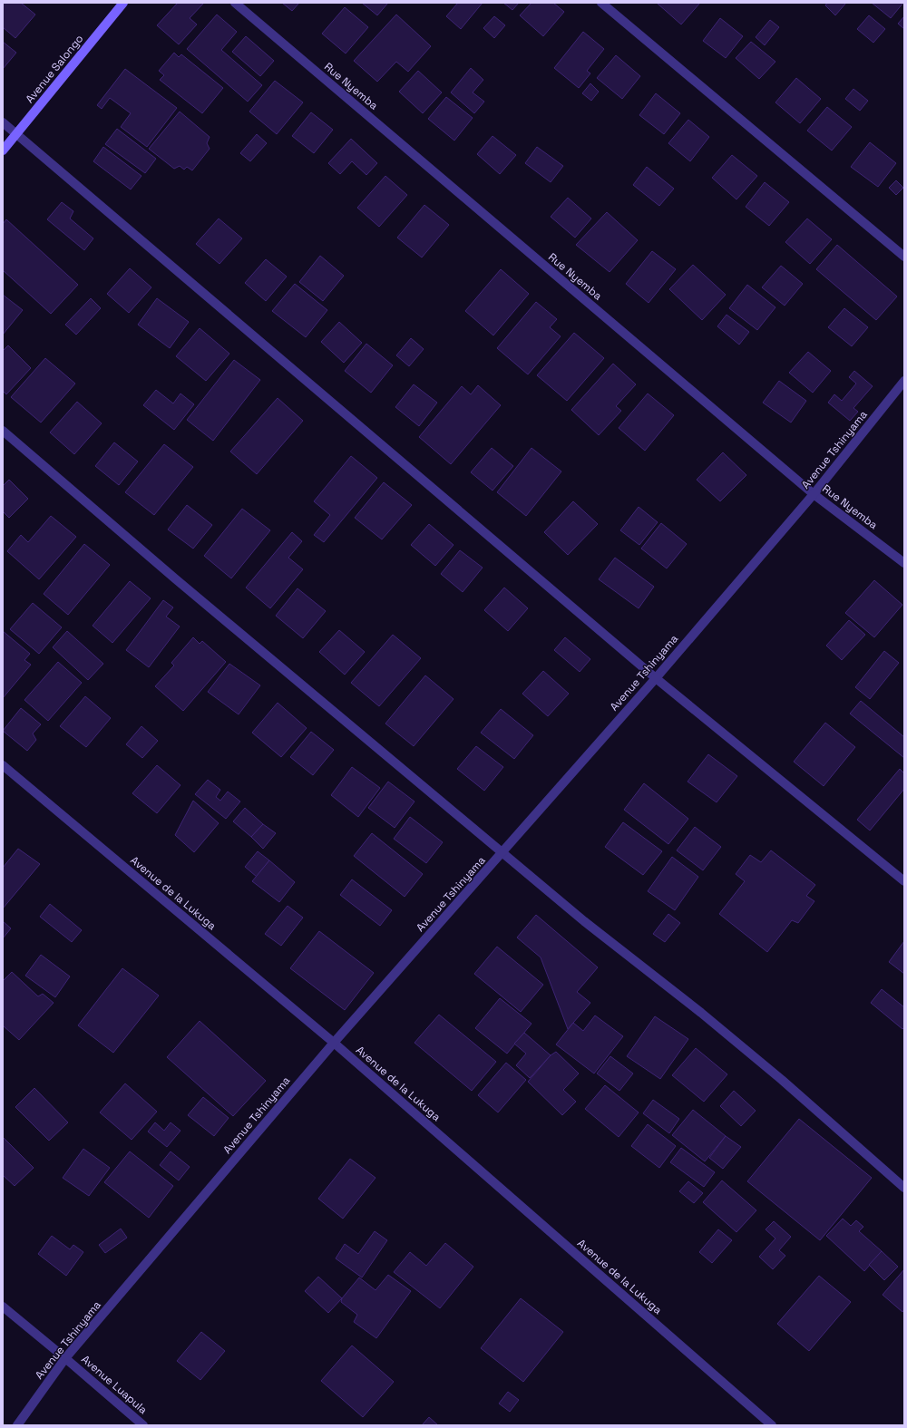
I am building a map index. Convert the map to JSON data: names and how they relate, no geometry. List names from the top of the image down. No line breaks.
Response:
{"streets":{"street":["Avenue Salongo","Rue Nyemba","Avenue Tshinyama","Avenue de la Lukuga","Avenue Luapula"]},"crossings":[["Rue Nyemba","Avenue Tshinyama"],["Avenue Tshinyama","Avenue de la Lukuga"],["Avenue Tshinyama","Avenue Luapula"]]}
